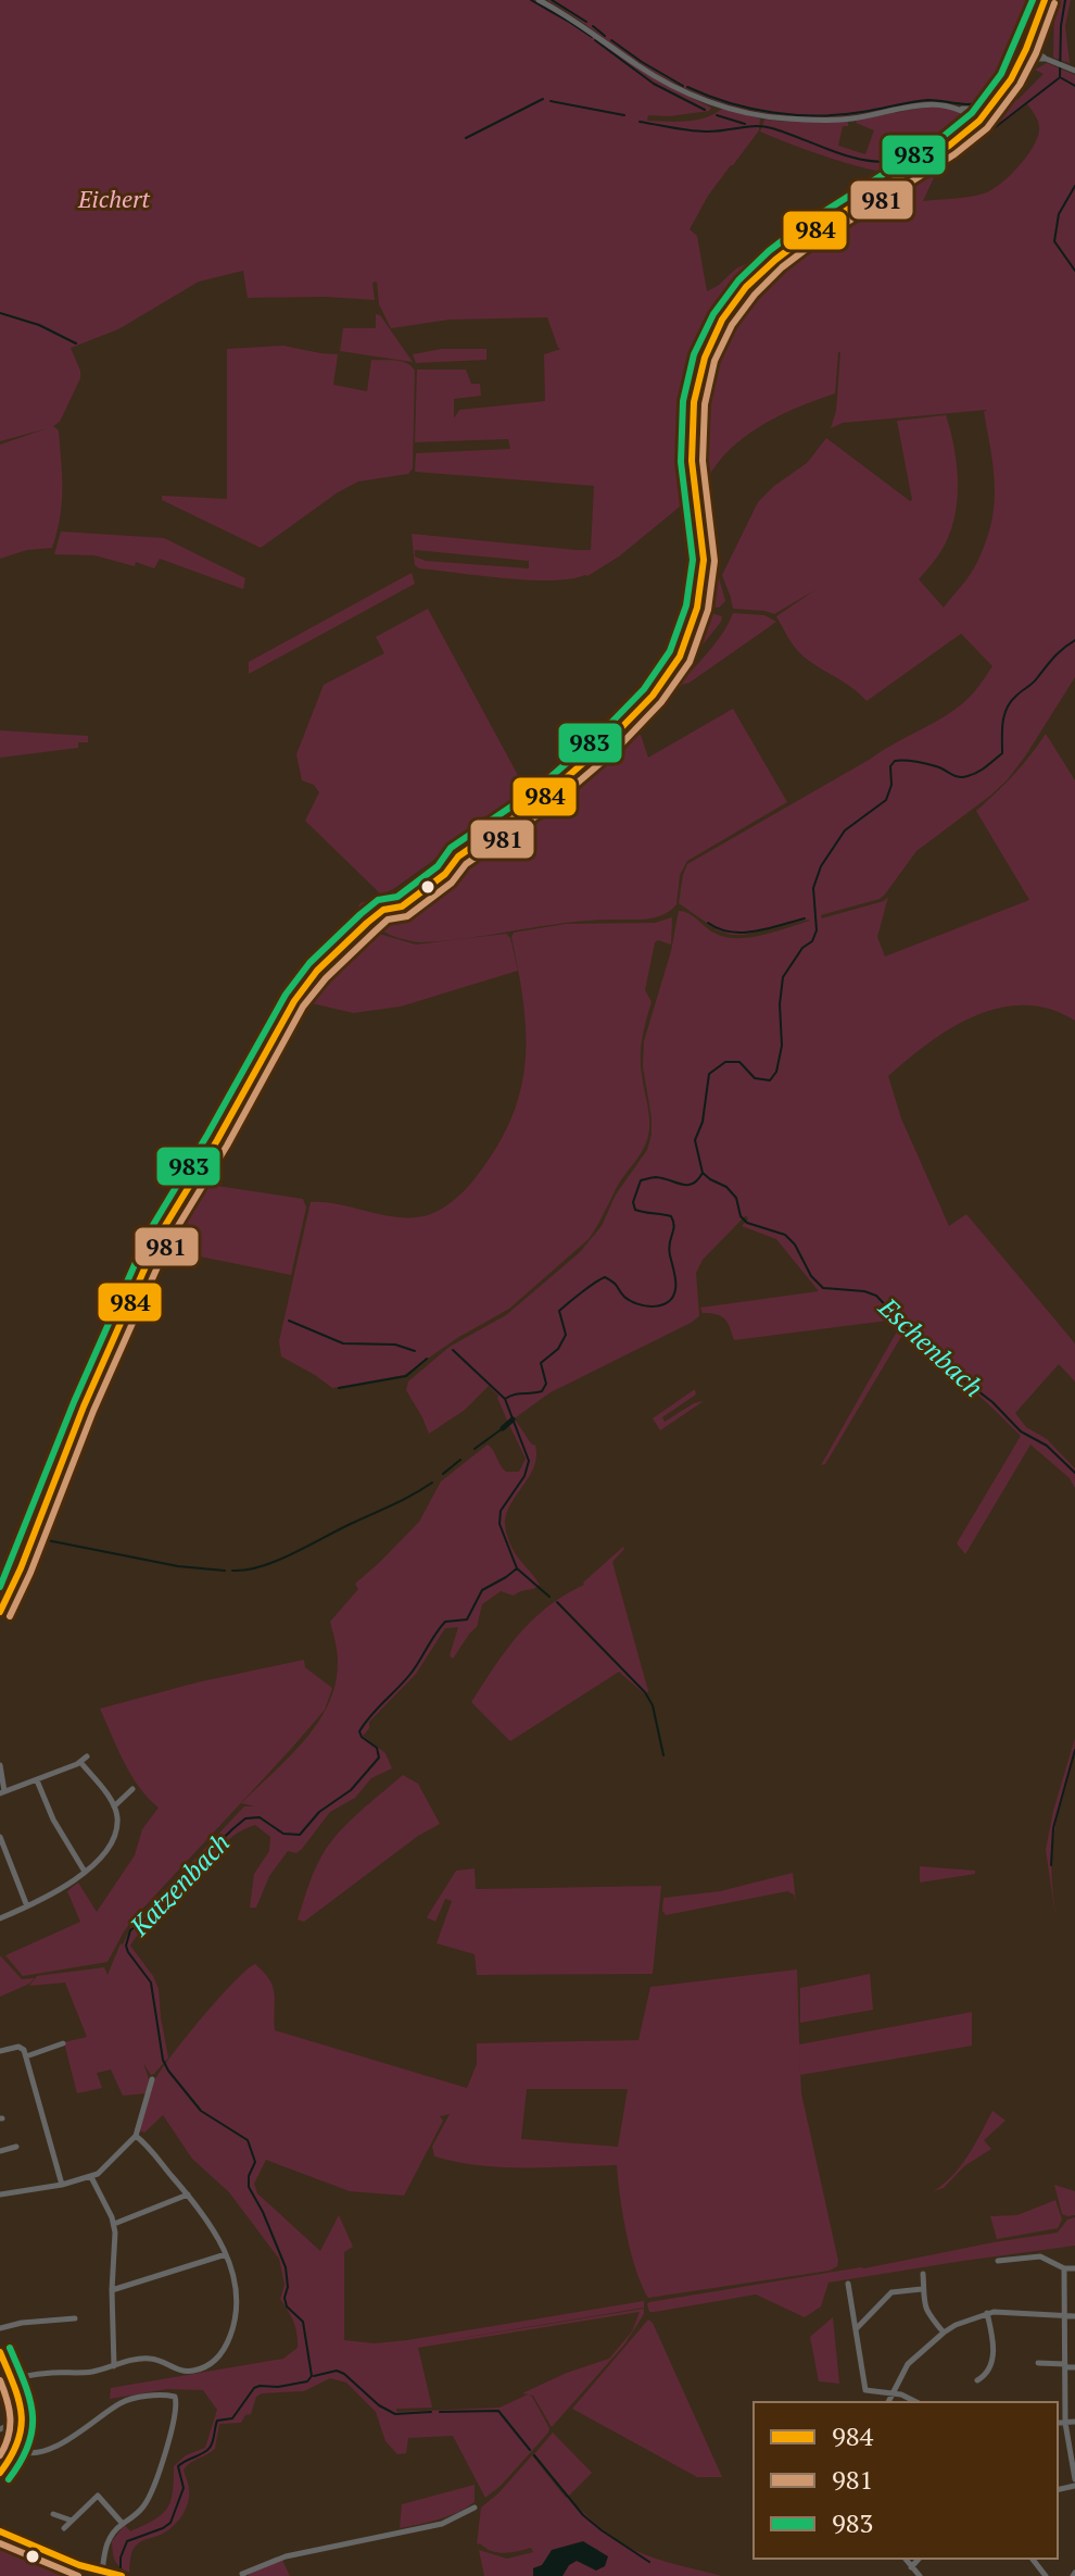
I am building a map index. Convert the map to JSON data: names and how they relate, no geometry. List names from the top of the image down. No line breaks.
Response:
{"water":["Eschenbach","Katzenbach"],"parks":["Eichert"],"lines":["transit line 984","transit line 983","transit line 981"],"legend":["984","981","983"]}
